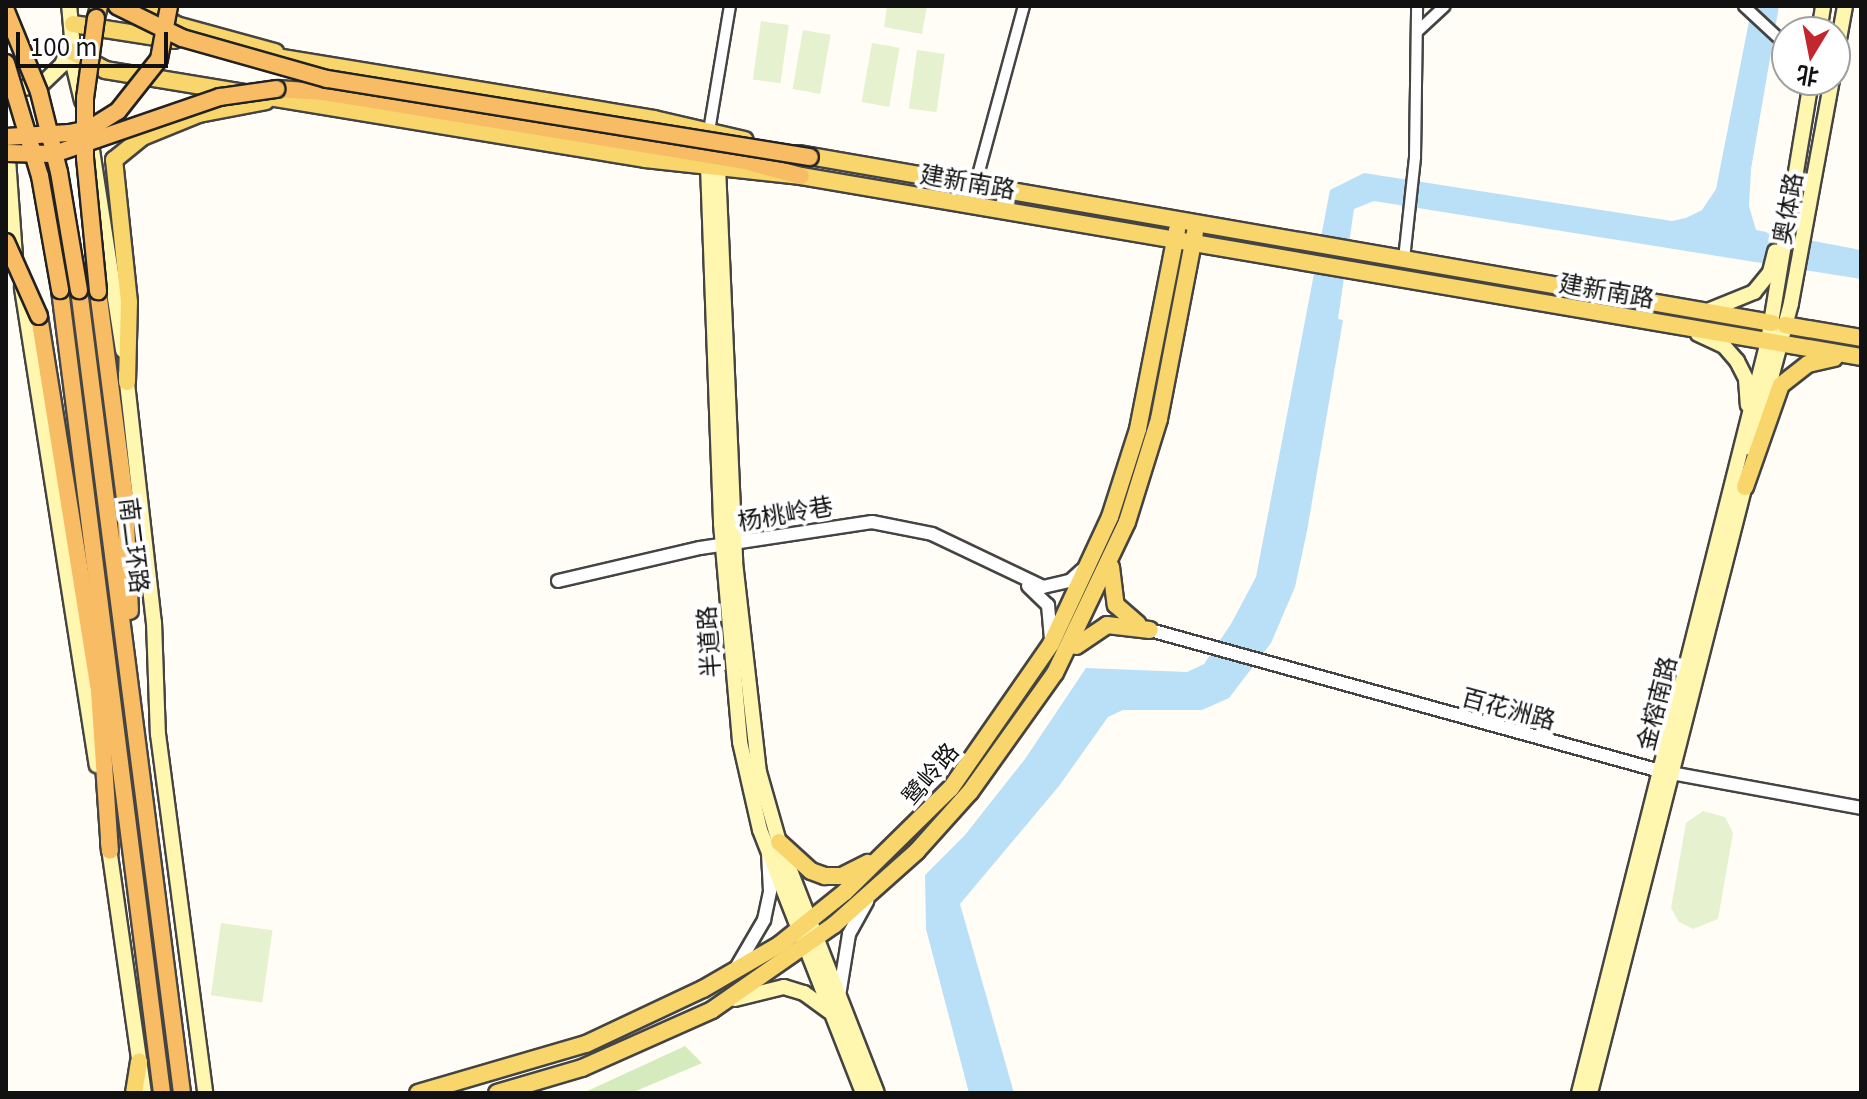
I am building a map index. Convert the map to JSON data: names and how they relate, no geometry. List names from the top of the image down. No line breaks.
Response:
{"streets":{"highway":["南二环路"],"main road":["建新南路","奥体路","半道路","金榕南路","鹭岭路"],"street":["杨桃岭巷","百花洲路"]},"crossings":[["建新南路","奥体路"],["建新南路","半道路"],["建新南路","金榕南路"],["建新南路","鹭岭路"],["奥体路","金榕南路"],["杨桃岭巷","半道路"],["半道路","鹭岭路"],["金榕南路","百花洲路"]],"scale_bar":"100 m","north":"bottom"}
